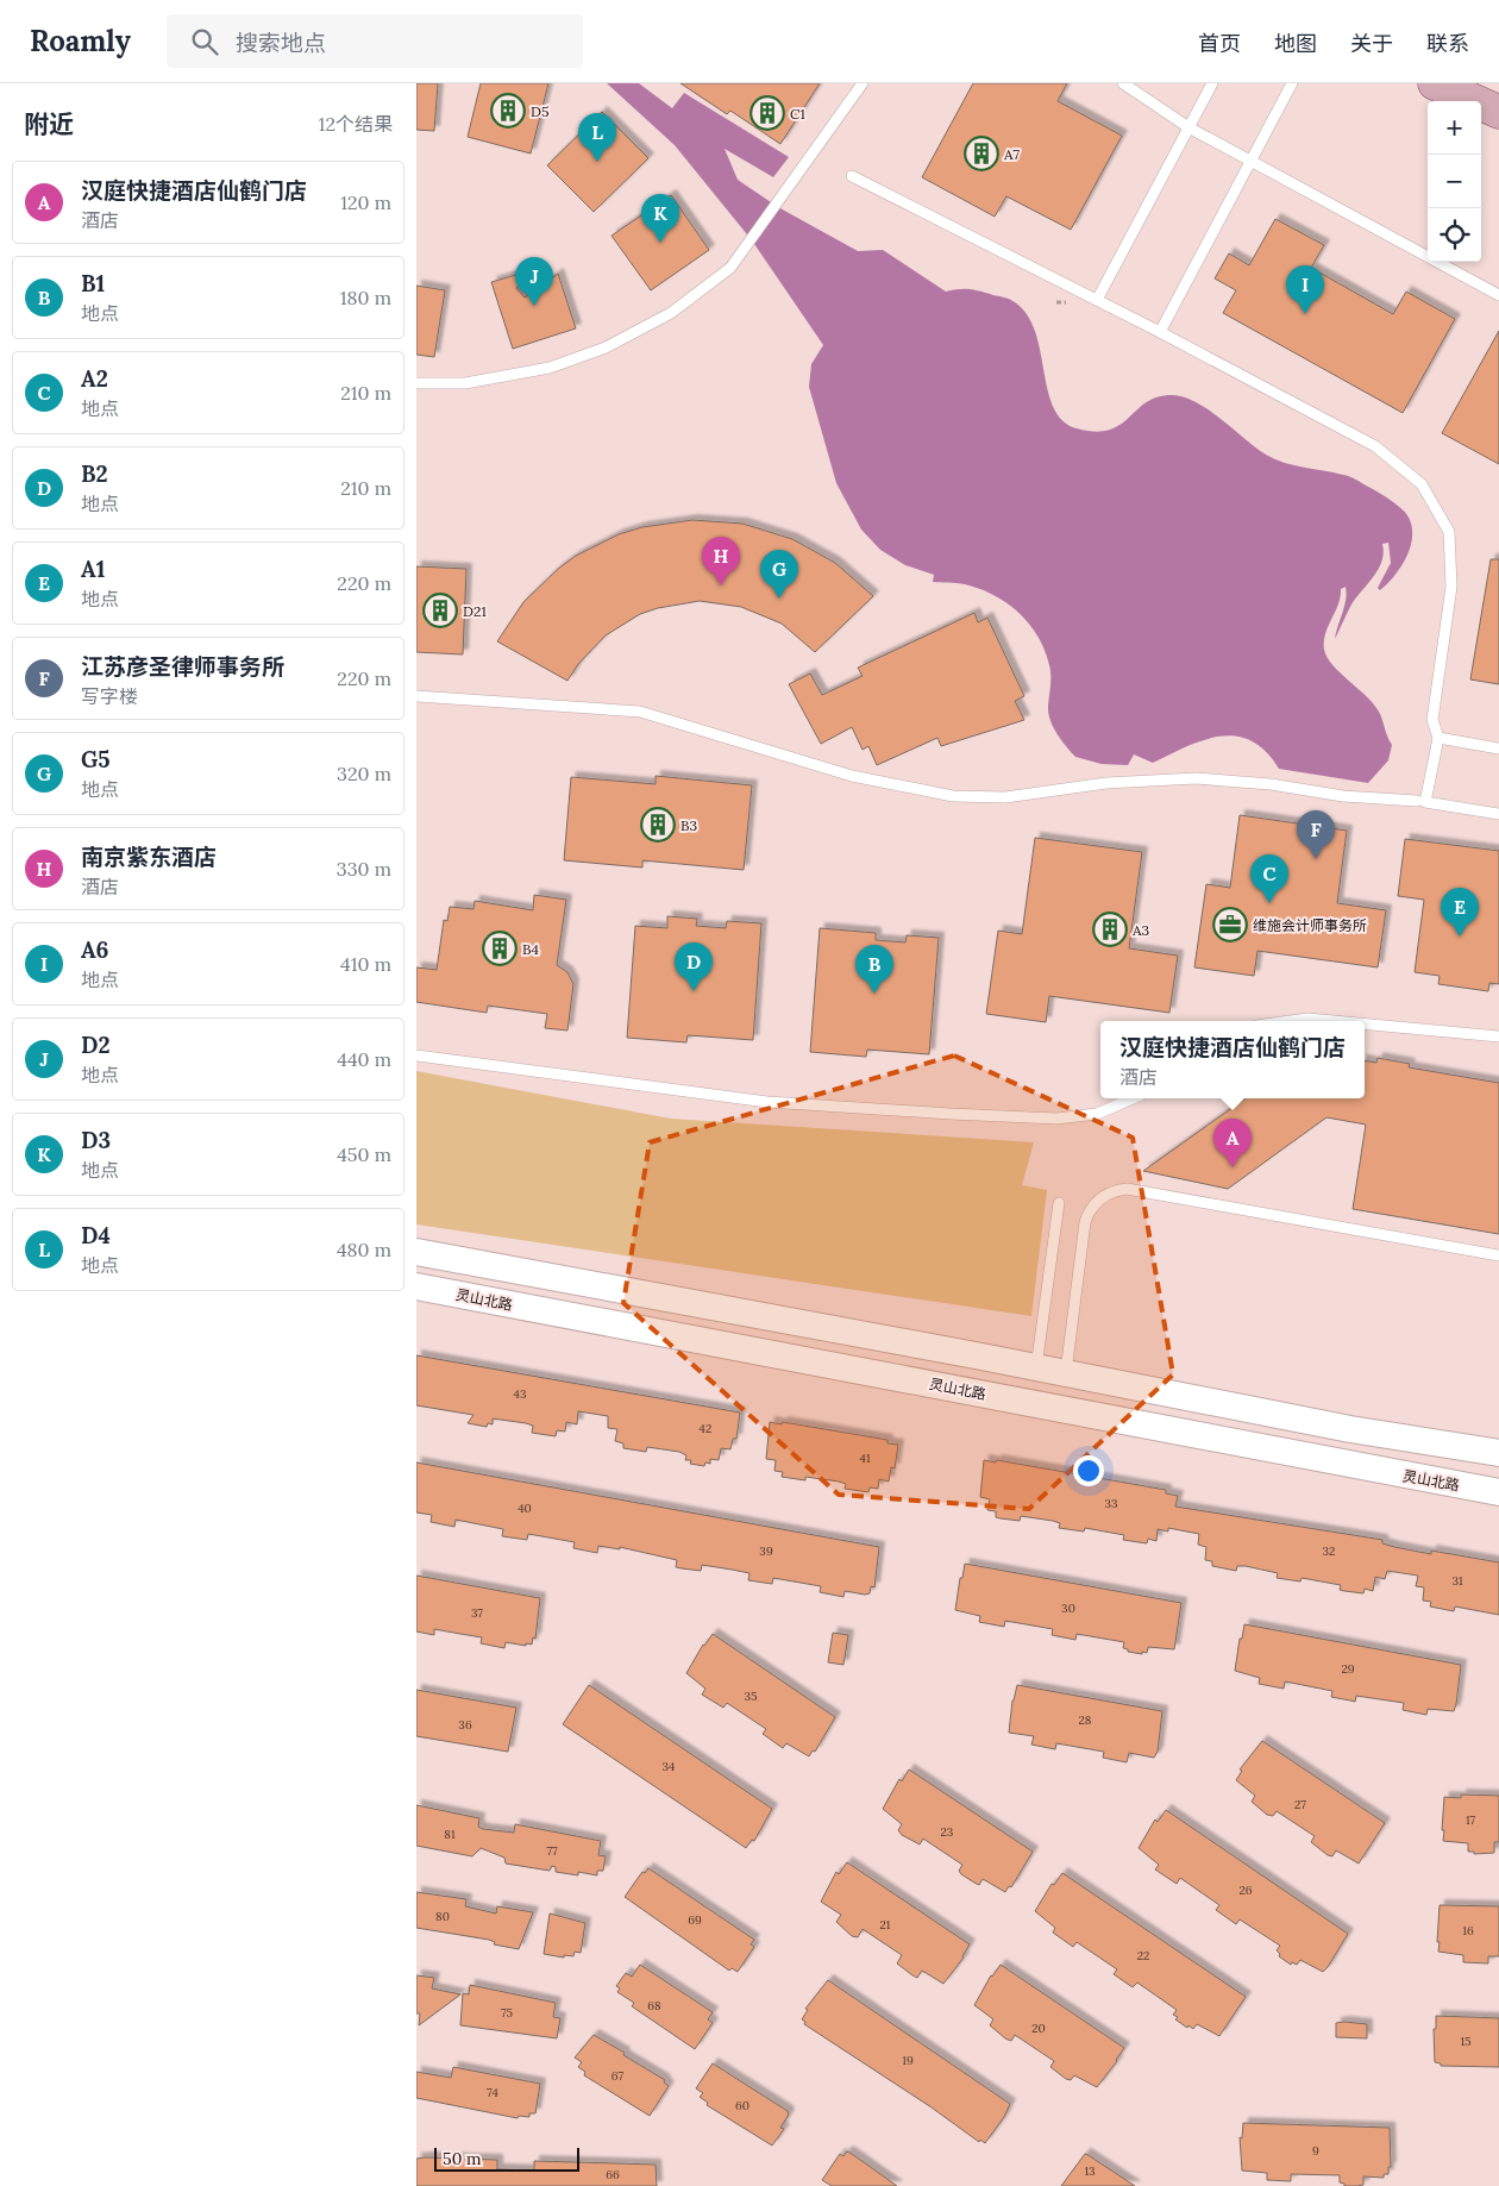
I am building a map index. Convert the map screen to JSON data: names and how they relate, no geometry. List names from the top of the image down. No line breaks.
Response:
{"streets":{"street":["灵山北路"]},"places":{"building":["D5","C1","A7","D21","B3","A3","B4"],"office":["维施会计师事务所"]},"house_numbers":["43","42","41","33","40","39","32","31","30","37","29","35","28","36","34","27","17","23","81","77","26","80","69","21","16","22","68","75","20","15","19","67","74","60","9","13","66"],"scale_bar":"50 m","page":{"header":"Roamly","search":"搜索地点","nav":["首页","地图","关于","联系"],"heading":["附近","12个结果"],"map_buttons":["+","−"],"pins":["L","K","J","I","H","G","F","C","E","D","B","A"],"list":[{"mark":"A","name":"汉庭快捷酒店仙鹤门店","note":"酒店","value":"120 m"},{"mark":"B","name":"B1","note":"地点","value":"180 m"},{"mark":"C","name":"A2","note":"地点","value":"210 m"},{"mark":"D","name":"B2","note":"地点","value":"210 m"},{"mark":"E","name":"A1","note":"地点","value":"220 m"},{"mark":"F","name":"江苏彦圣律师事务所","note":"写字楼","value":"220 m"},{"mark":"G","name":"G5","note":"地点","value":"320 m"},{"mark":"H","name":"南京紫东酒店","note":"酒店","value":"330 m"},{"mark":"I","name":"A6","note":"地点","value":"410 m"},{"mark":"J","name":"D2","note":"地点","value":"440 m"},{"mark":"K","name":"D3","note":"地点","value":"450 m"},{"mark":"L","name":"D4","note":"地点","value":"480 m"}],"popup":["汉庭快捷酒店仙鹤门店","酒店"],"scale":"50 m"}}
